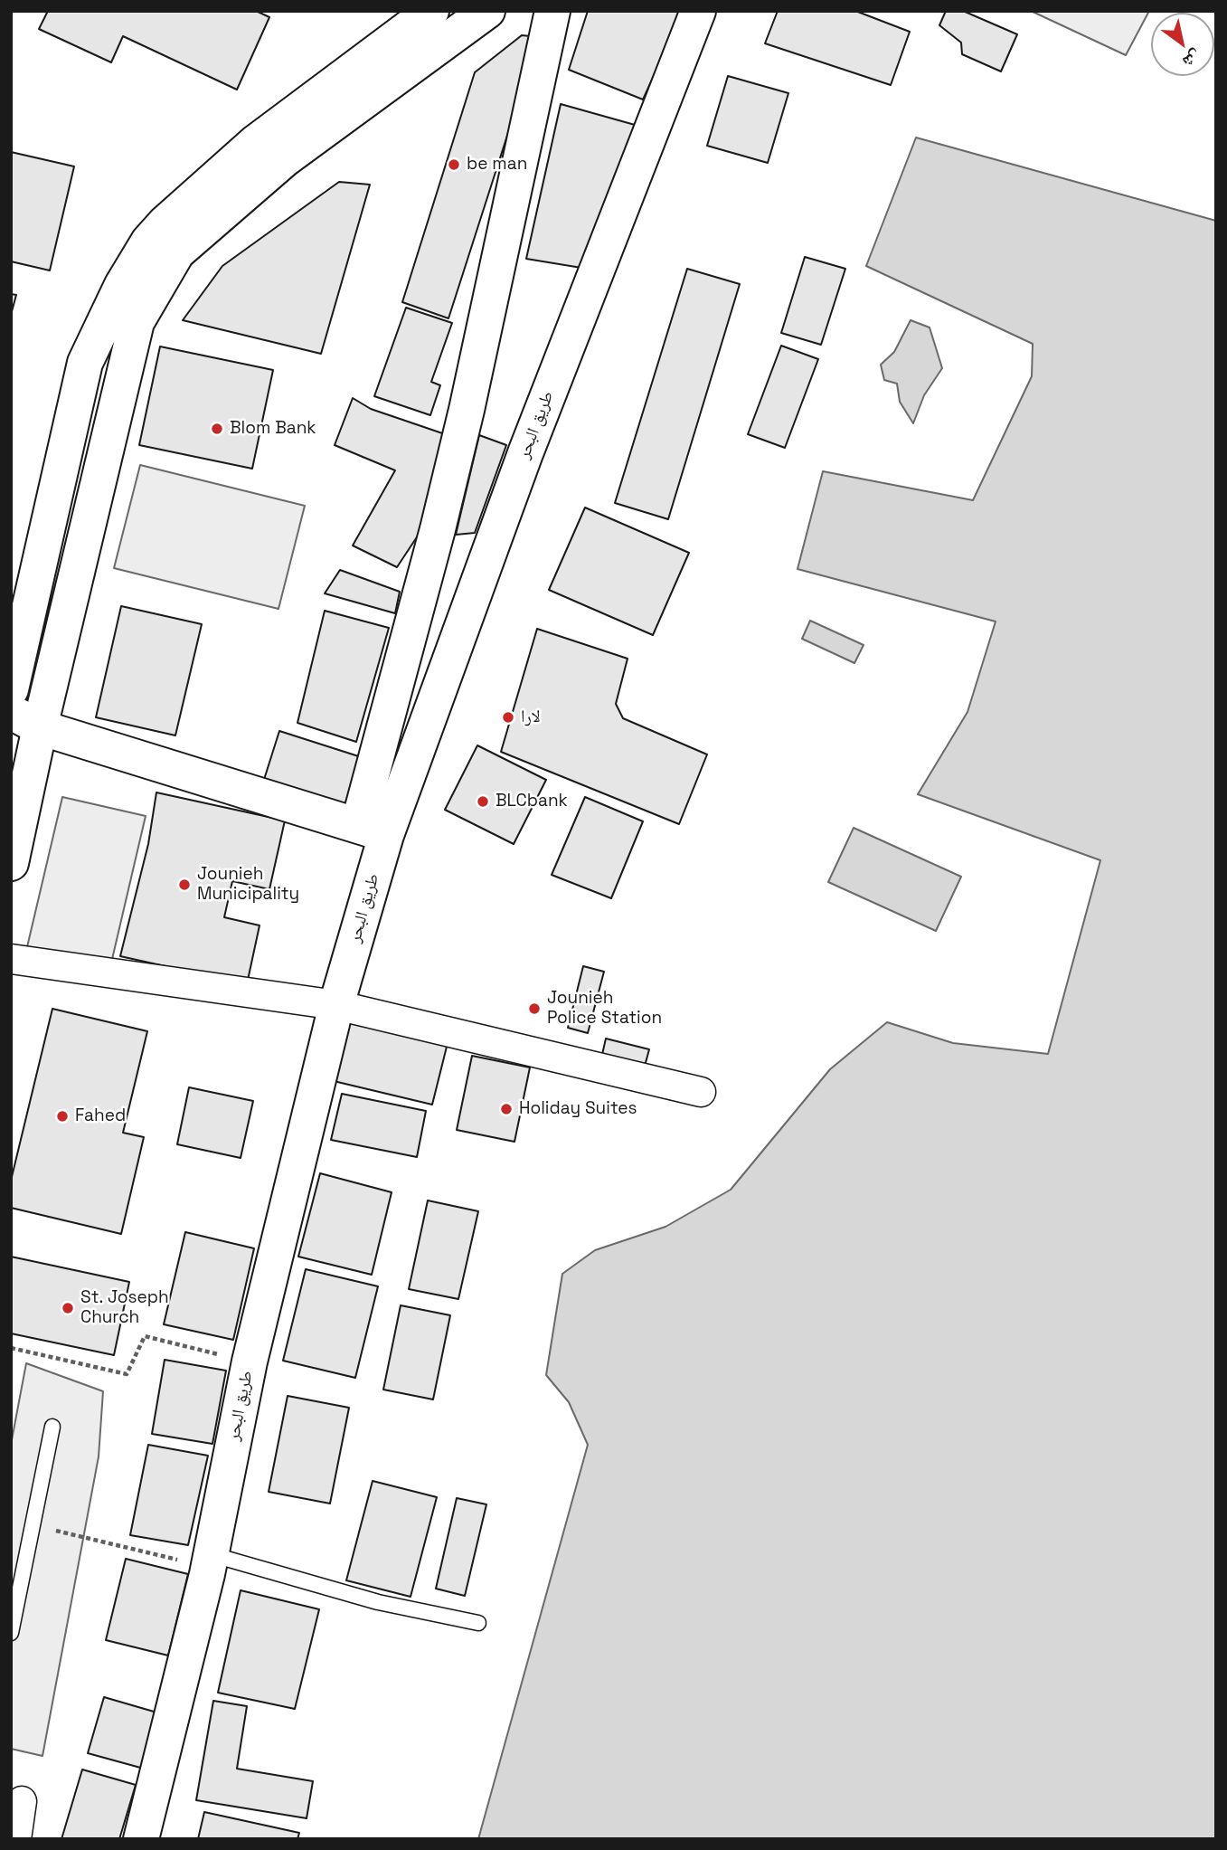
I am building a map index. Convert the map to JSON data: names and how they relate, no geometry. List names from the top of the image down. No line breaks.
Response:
{"streets":{"main road":["طريق البحر"]},"places":["be man","Blom Bank","لارا","BLCbank","Jounieh Municipality","Jounieh Police Station","Holiday Suites","Fahed","St. Joseph Church"],"north":"bottom right"}
